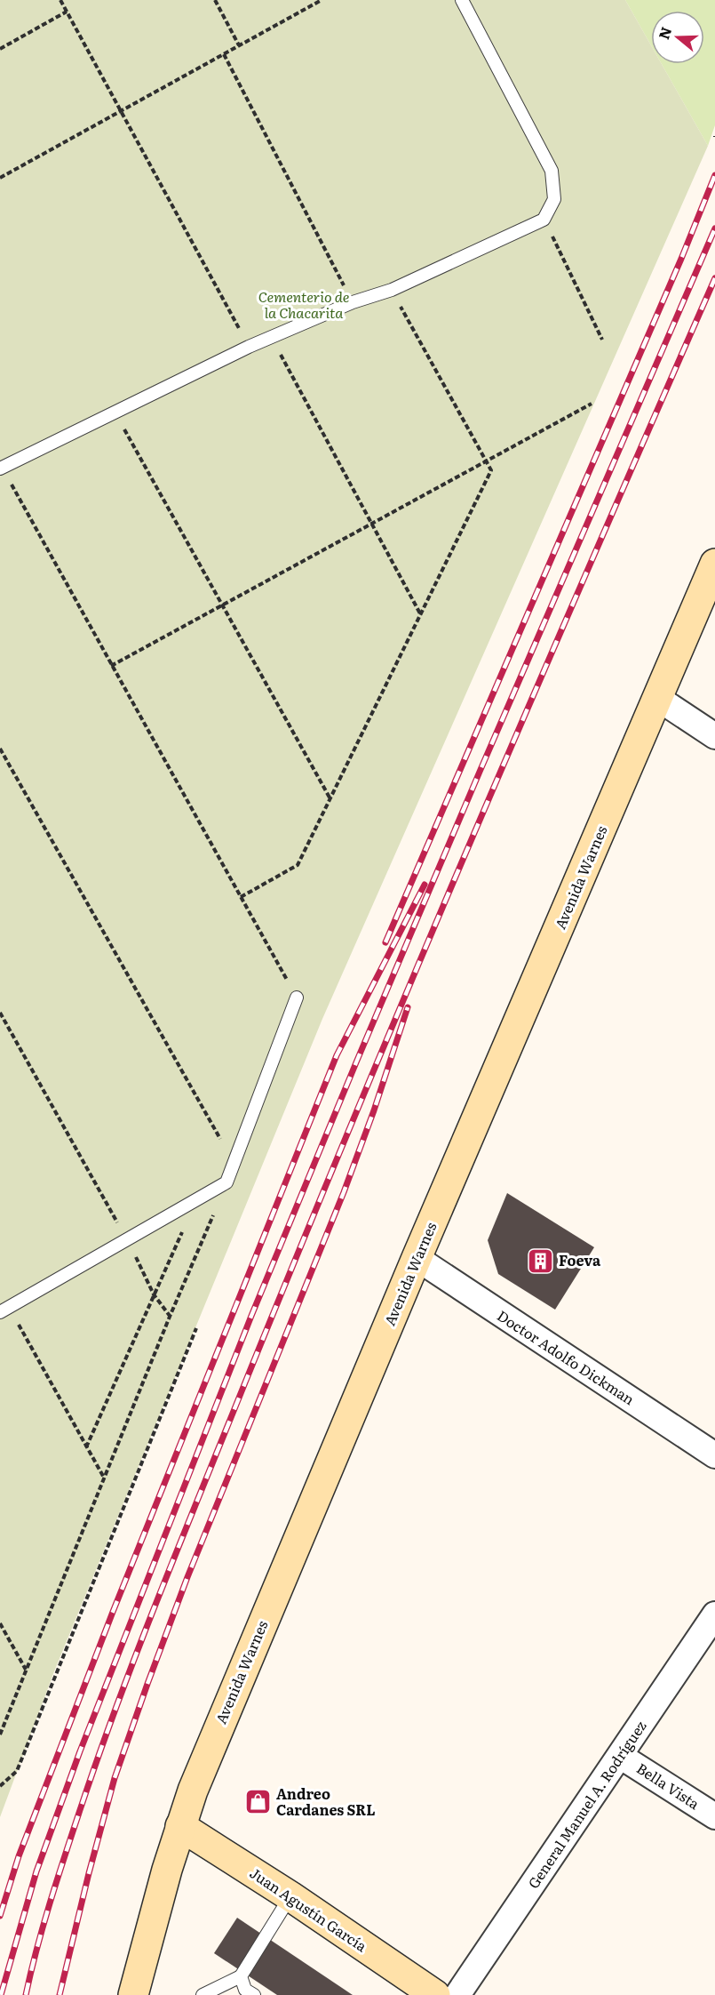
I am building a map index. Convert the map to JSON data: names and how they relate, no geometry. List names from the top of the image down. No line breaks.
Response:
{"streets":{"main road":["Avenida Warnes","Juan Agustín García"],"street":["Doctor Adolfo Dickman","Bella Vista","General Manuel A. Rodríguez"]},"crossings":[["Avenida Warnes","Doctor Adolfo Dickman"],["Avenida Warnes","Juan Agustín García"],["Bella Vista","General Manuel A. Rodríguez"]],"parks":["Cementerio de la Chacarita"],"places":{"building":["Foeva"],"shop":["Andreo Cardanes SRL"]},"north":"left"}
